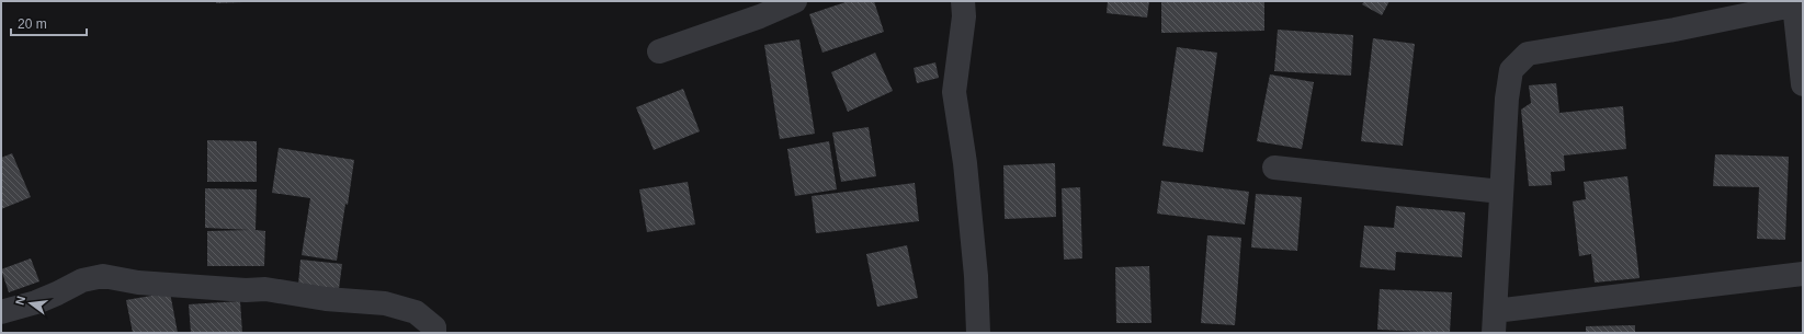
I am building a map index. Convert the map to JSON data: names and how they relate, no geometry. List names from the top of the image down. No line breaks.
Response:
{"scale_bar":"20 m","north":"left"}
